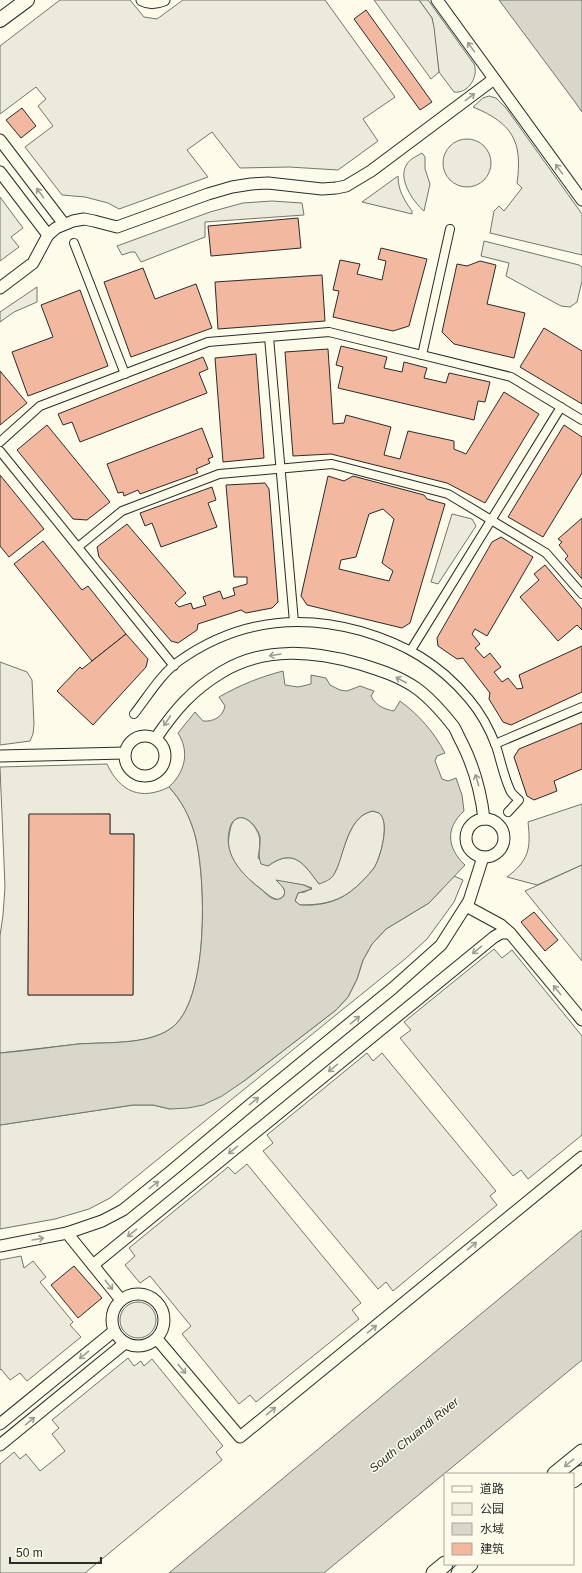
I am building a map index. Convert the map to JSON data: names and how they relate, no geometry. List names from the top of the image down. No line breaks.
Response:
{"water":["South Chuandi River"],"legend":["道路","公园","水域","建筑"],"scale_bar":"50 m"}
